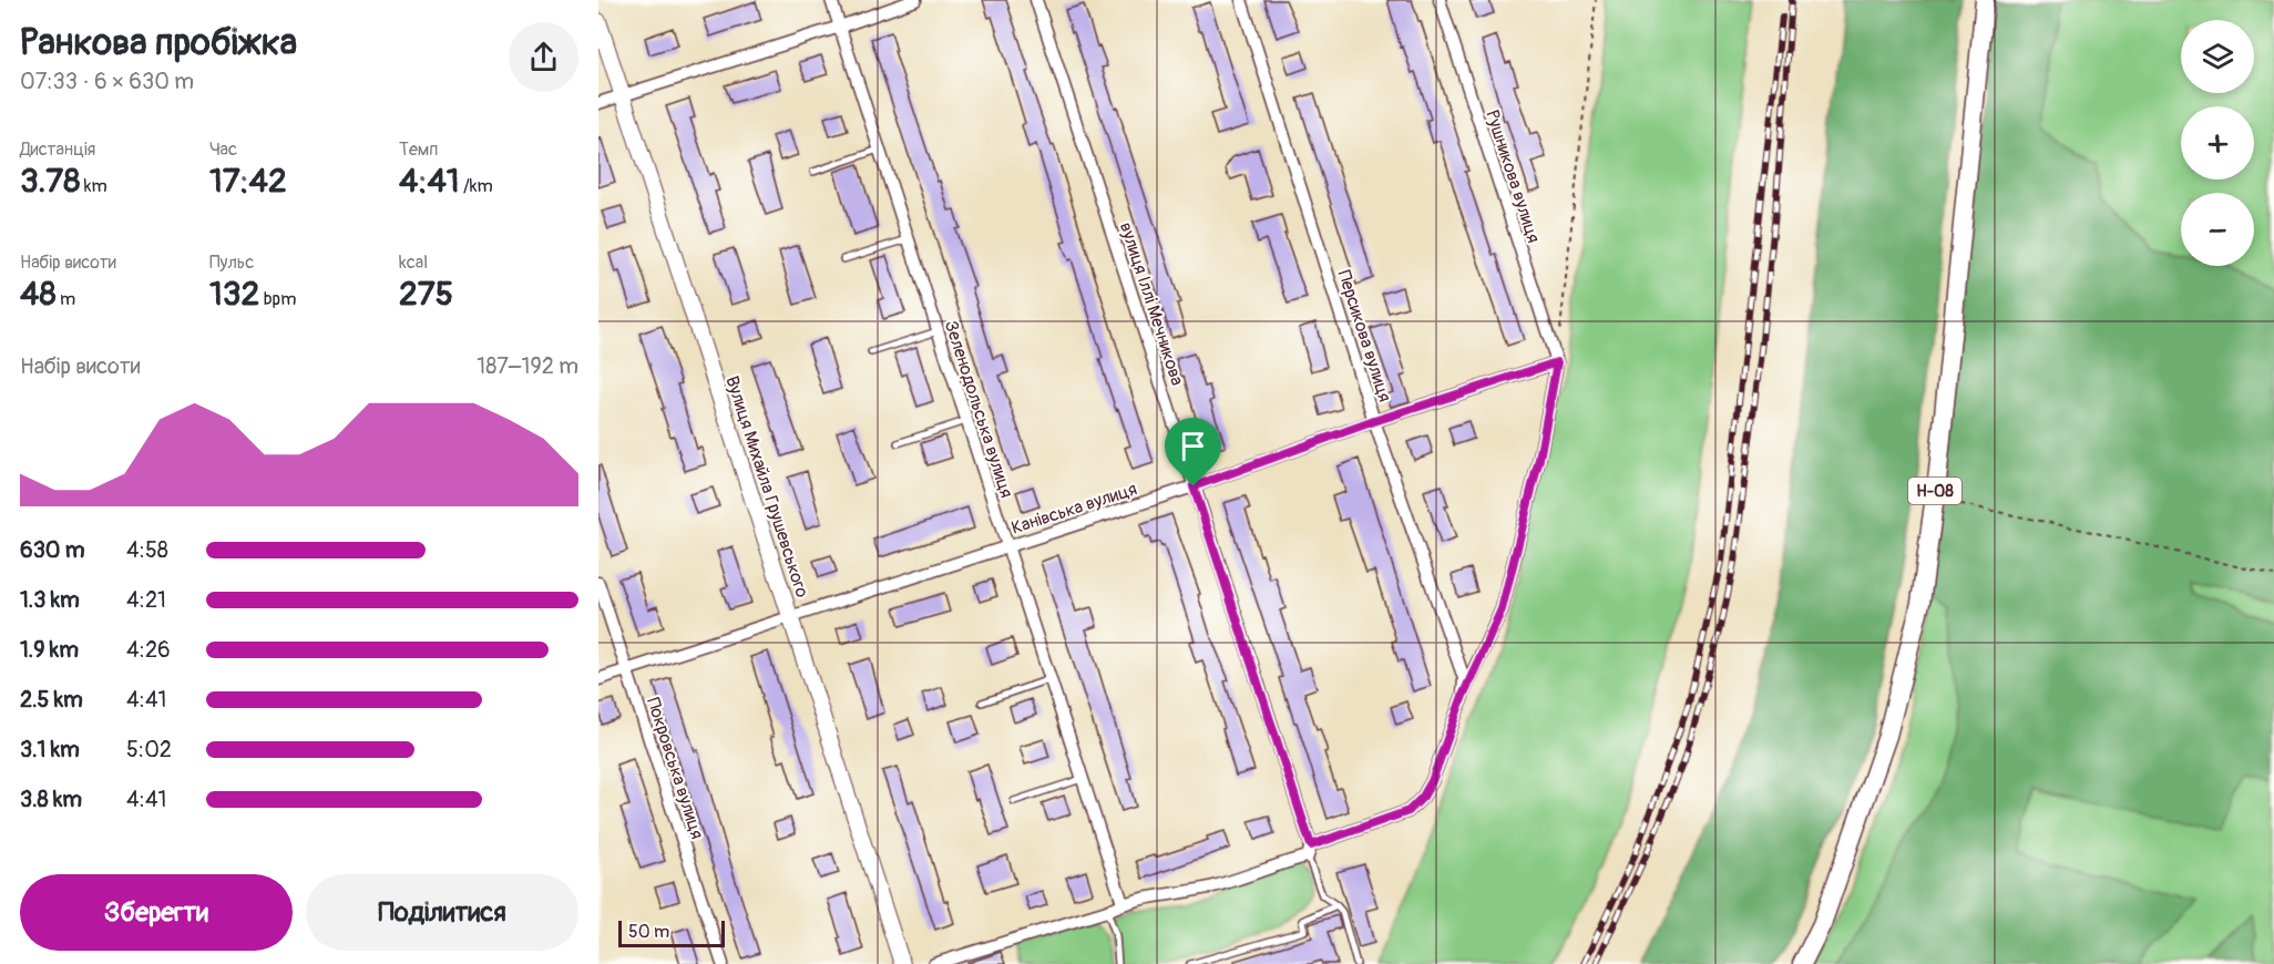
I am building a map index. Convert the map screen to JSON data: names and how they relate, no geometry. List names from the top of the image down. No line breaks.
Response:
{"streets":{"main road":["Н-08"],"street":["Рушникова вулиця","вулиця Іллі Мечникова","Персикова вулиця","Зеленодольська вулиця","Вулиця Михайла Грушевського","Канівська вулиця","Покровська вулиця"]},"crossings":[["Рушникова вулиця","Канівська вулиця"],["вулиця Іллі Мечникова","Канівська вулиця"],["Персикова вулиця","Канівська вулиця"],["Зеленодольська вулиця","Канівська вулиця"],["Вулиця Михайла Грушевського","Канівська вулиця"],["Канівська вулиця","Покровська вулиця"]],"scale_bar":"50 m","page":{"heading":["Ранкова пробіжка","07:33 · 6 × 630 m"],"map_buttons":["+","−"],"stats":[["Дистанція","3.78 km"],["Час","17:42"],["Темп","4:41 /km"],["Набір висоти","48 m"],["Пульс","132 bpm"],["kcal","275"]],"chart":["Набір висоти","187–192 m"],"list":[{"name":"630 m","note":"4:58"},{"name":"1.3 km","note":"4:21"},{"name":"1.9 km","note":"4:26"},{"name":"2.5 km","note":"4:41"},{"name":"3.1 km","note":"5:02"},{"name":"3.8 km","note":"4:41"}],"buttons":["Зберегти","Поділитися"],"scale":"50 m"}}
